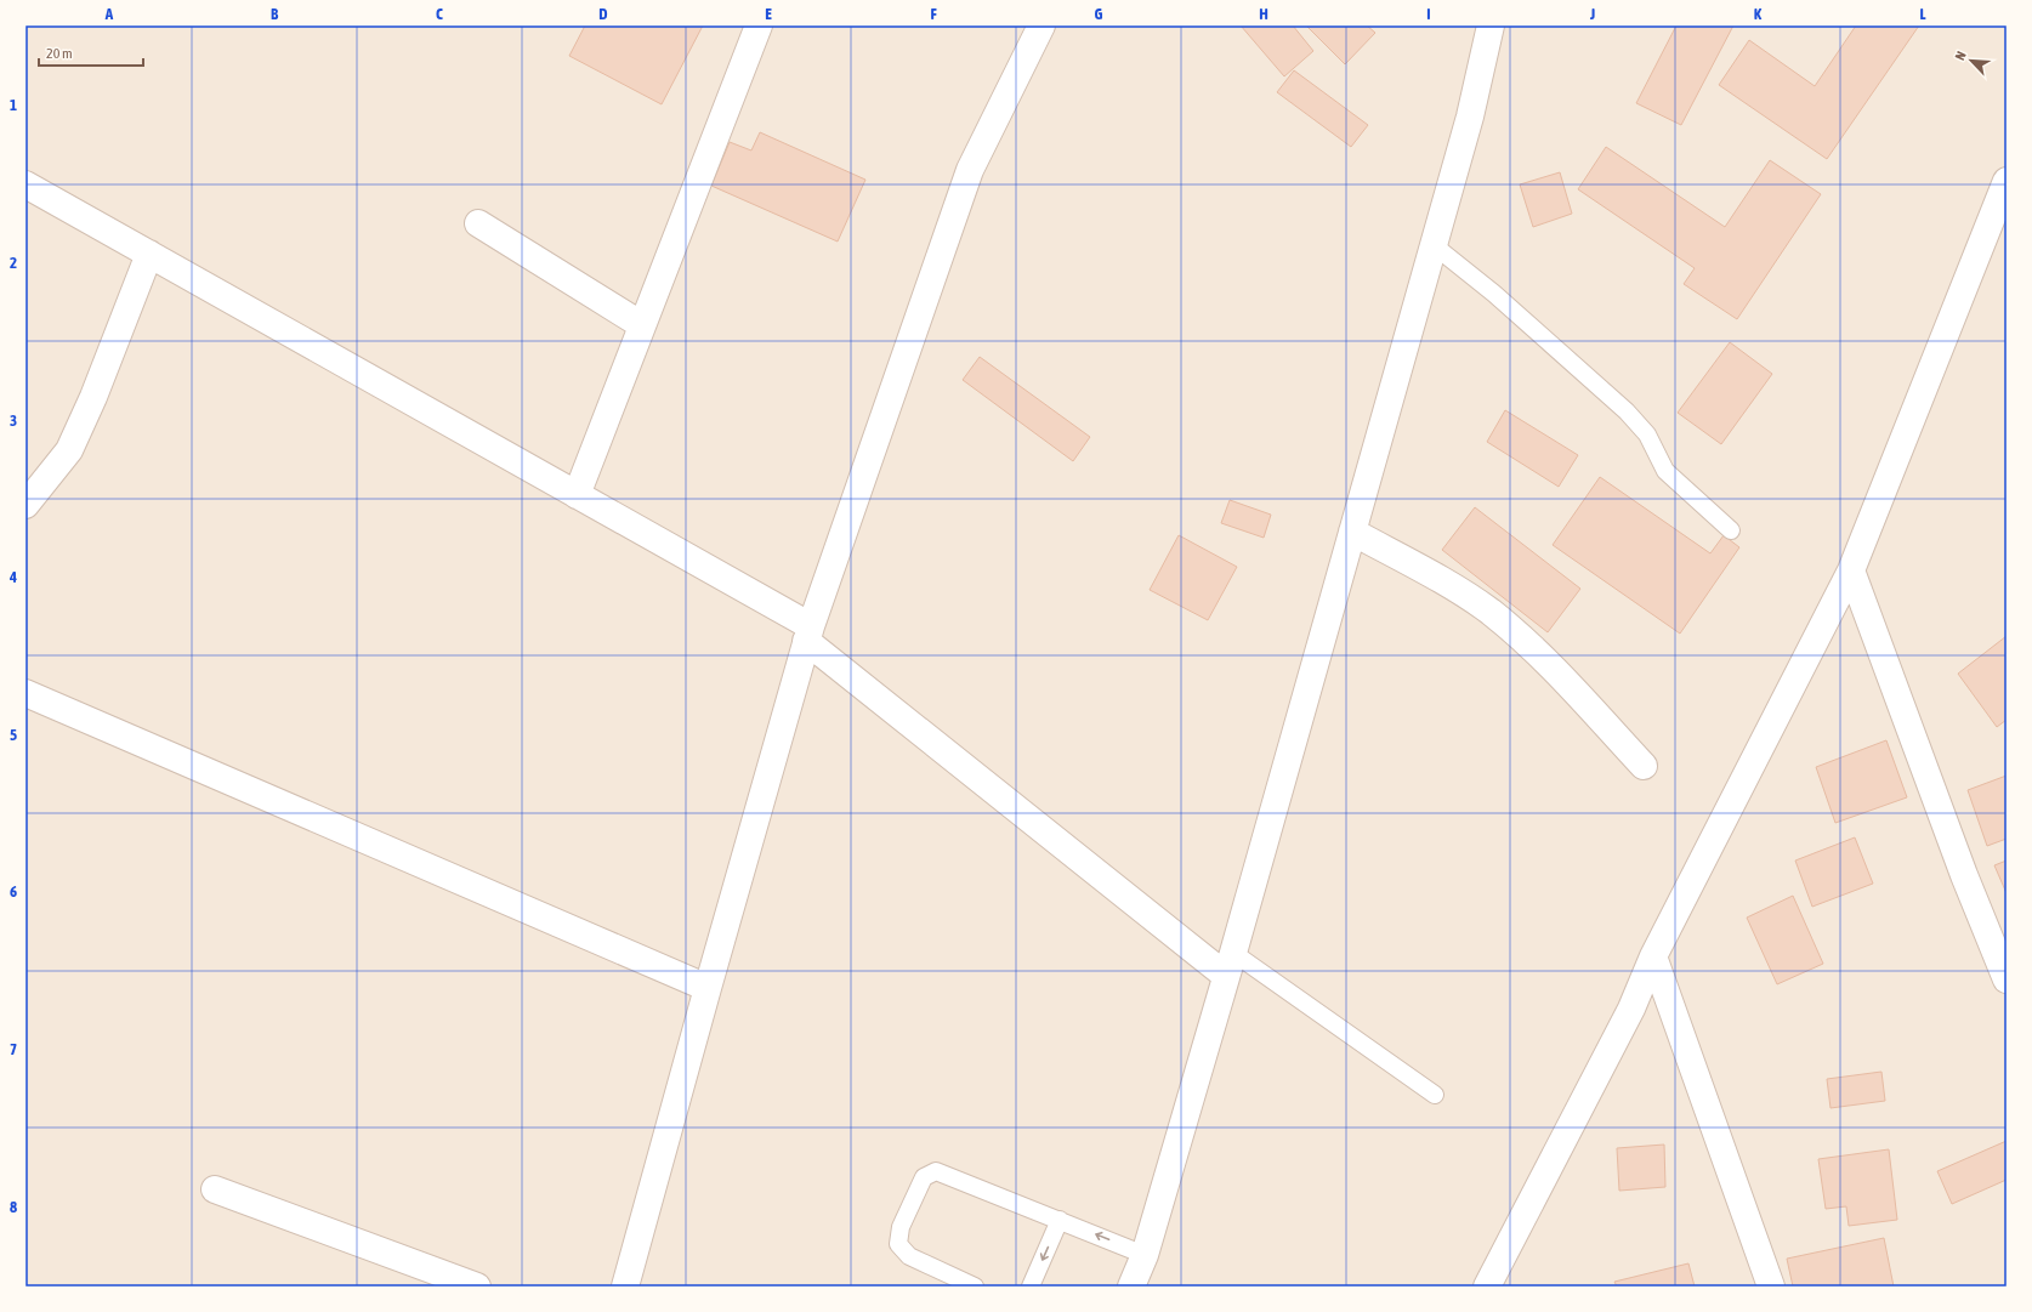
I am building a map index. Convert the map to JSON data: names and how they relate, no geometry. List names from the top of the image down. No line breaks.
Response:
{"scale_bar":"20 m","north":"top left","grid":{"columns":["A","B","C","D","E","F","G","H","I","J","K","L"],"rows":["1","2","3","4","5","6","7","8"]}}
